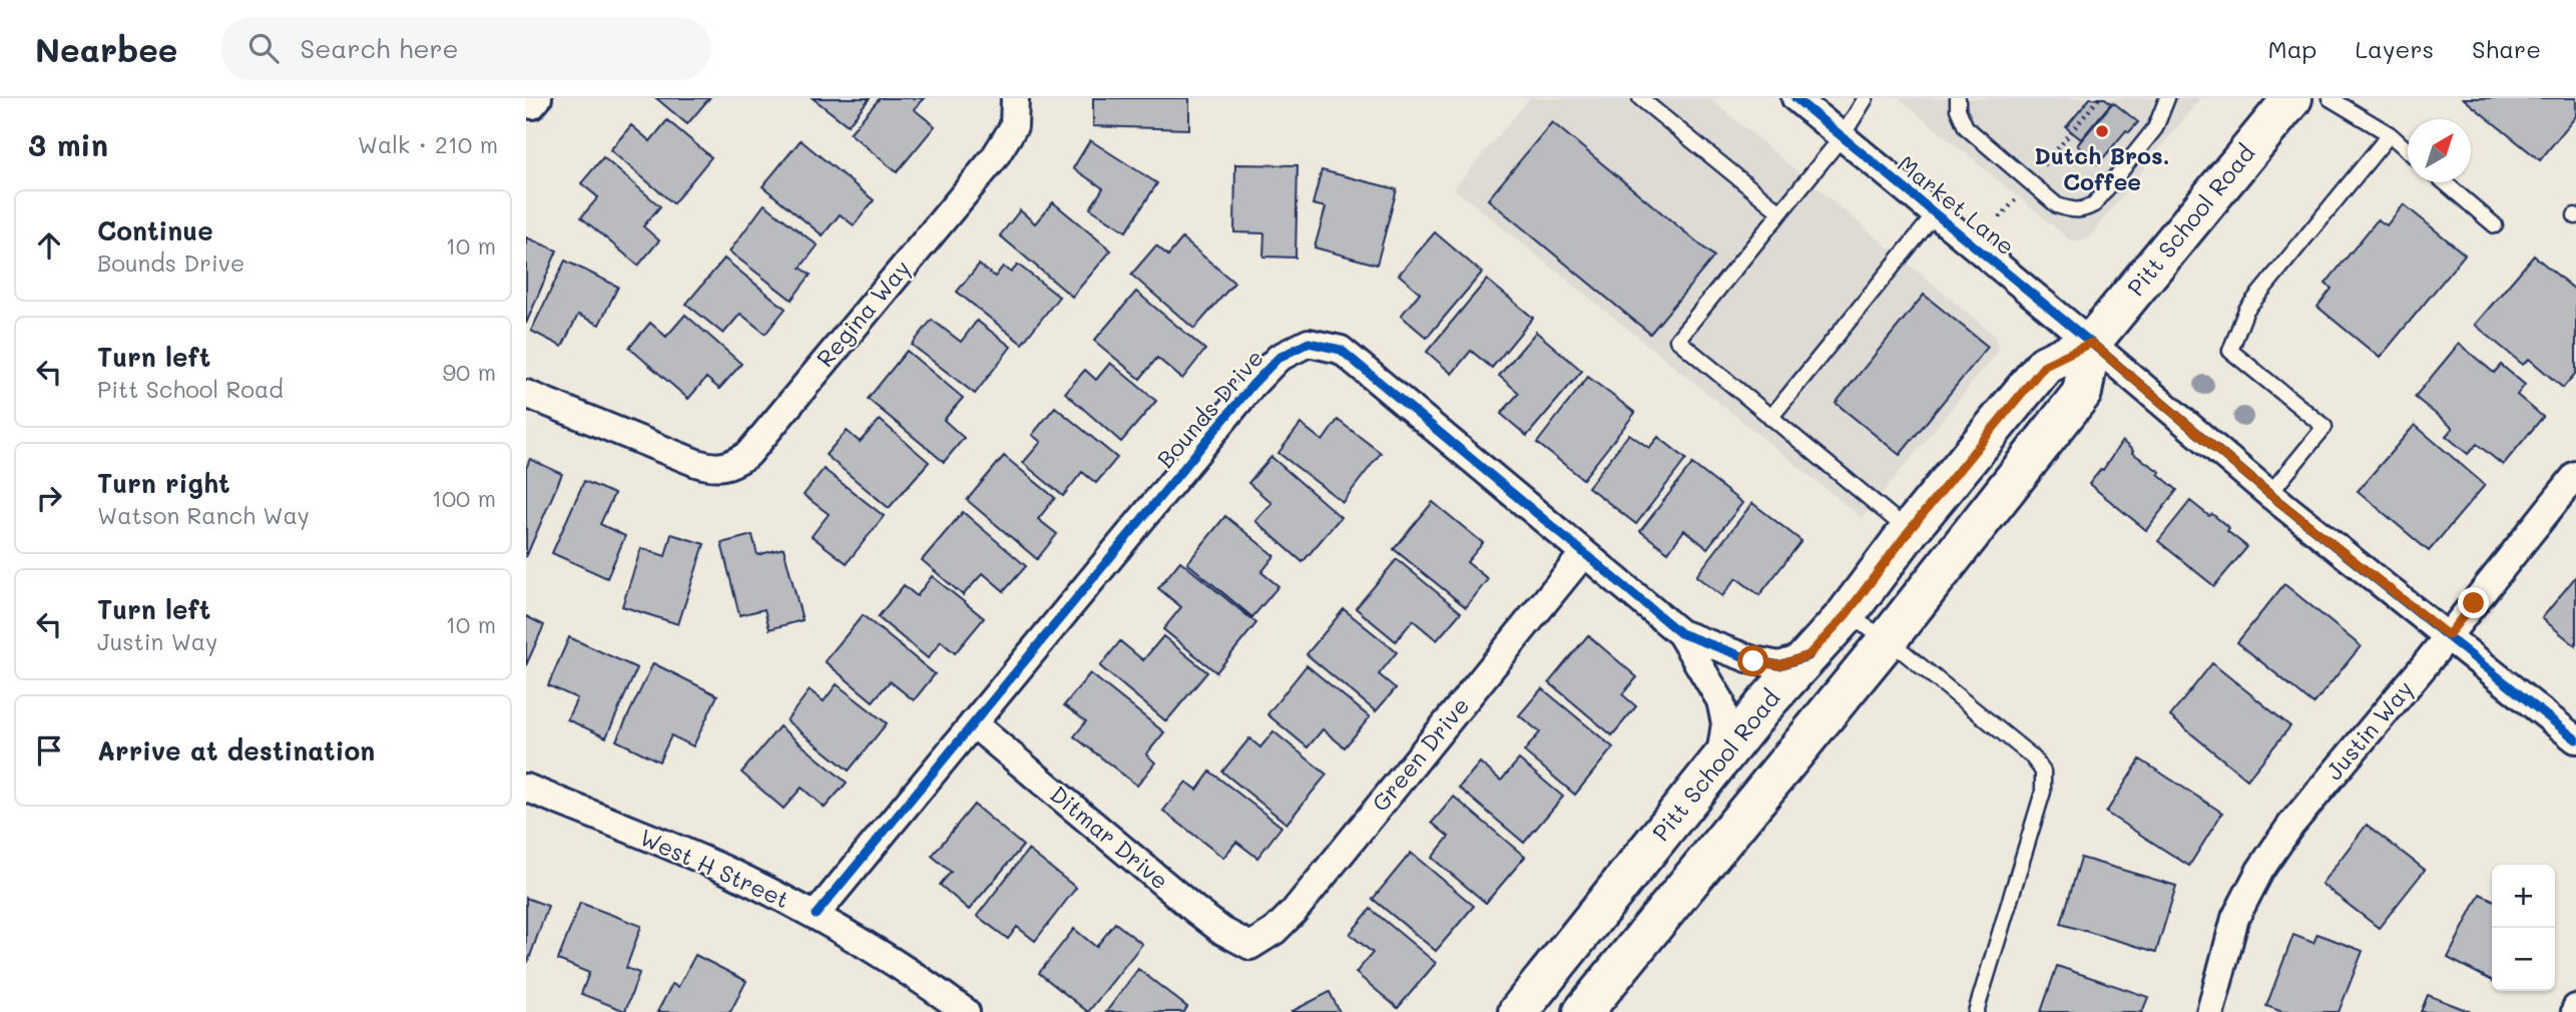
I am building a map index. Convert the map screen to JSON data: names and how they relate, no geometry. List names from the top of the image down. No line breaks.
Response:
{"streets":{"main road":["Pitt School Road"],"street":["Market Lane","Regina Way","Bounds Drive","Justin Way","Green Drive","Ditmar Drive","West H Street"]},"crossings":[["Market Lane","Pitt School Road"],["Market Lane","Justin Way"],["Pitt School Road","Bounds Drive"],["Bounds Drive","Green Drive"],["Bounds Drive","Ditmar Drive"],["Bounds Drive","West H Street"],["Green Drive","Ditmar Drive"]],"places":["Dutch Bros. Coffee"],"north":"top right","page":{"header":"Nearbee","search":"Search here","nav":["Map","Layers","Share"],"heading":["3 min","Walk · 210 m"],"list":[["Continue","Bounds Drive","10 m"],["Turn left","Pitt School Road","90 m"],["Turn right","Watson Ranch Way","100 m"],["Turn left","Justin Way","10 m"],"Arrive at destination"],"map_buttons":["+","−"]}}
